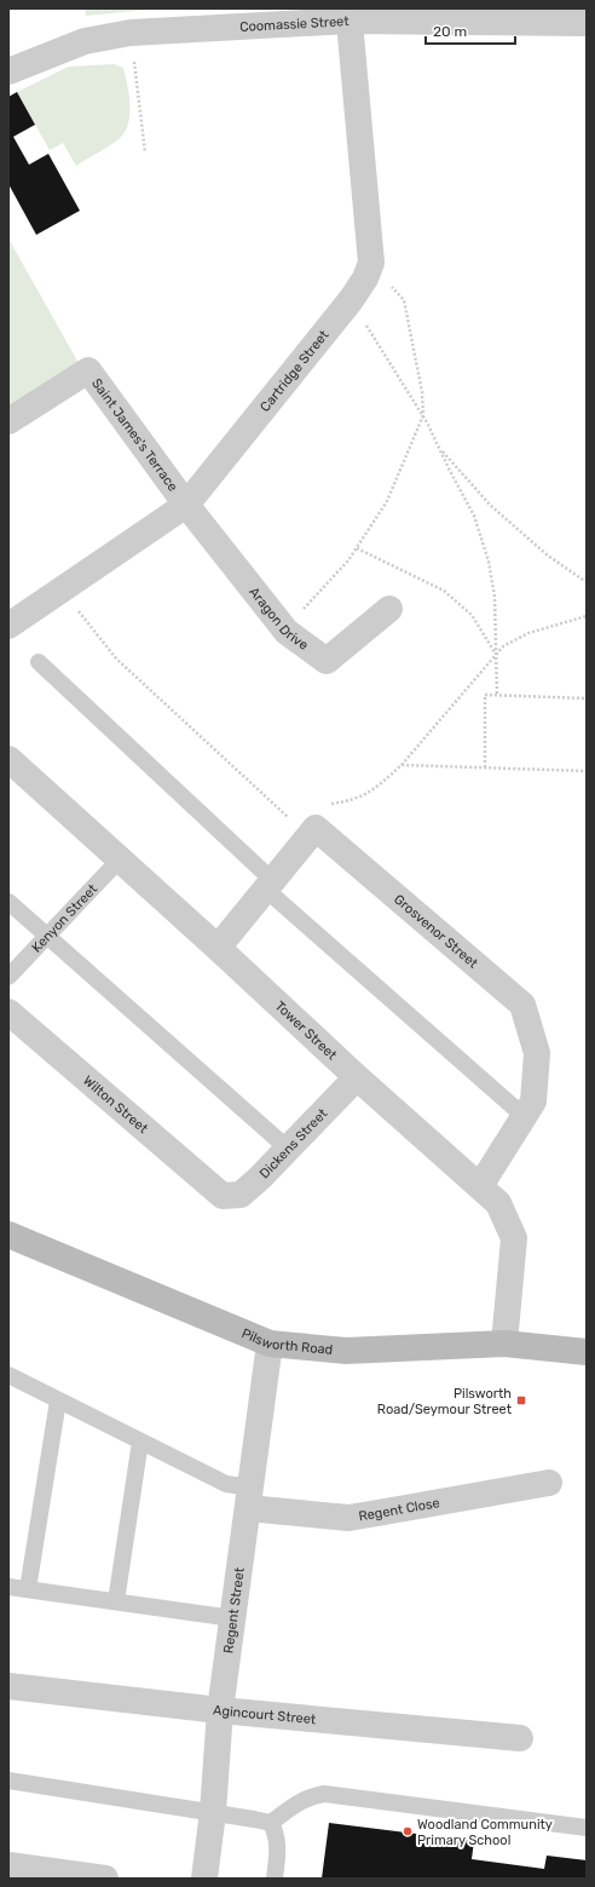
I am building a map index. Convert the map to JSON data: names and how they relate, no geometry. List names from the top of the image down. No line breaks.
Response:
{"streets":{"street":["Coomassie Street","Cartridge Street","Saint James's Terrace","Aragon Drive","Grosvenor Street","Tower Street","Wilton Street","Dickens Street","Pilsworth Road","Regent Close","Regent Street","Agincourt Street"],"lane":["Kenyon Street"]},"crossings":[["Coomassie Street","Cartridge Street"],["Cartridge Street","Saint James's Terrace"],["Cartridge Street","Aragon Drive"],["Saint James's Terrace","Aragon Drive"],["Kenyon Street","Tower Street"],["Grosvenor Street","Tower Street"],["Tower Street","Dickens Street"],["Tower Street","Pilsworth Road"],["Wilton Street","Dickens Street"],["Pilsworth Road","Regent Street"],["Regent Close","Regent Street"],["Regent Street","Agincourt Street"]],"places":{"transit":["Pilsworth Road/Seymour Street"],"other":["Woodland Community Primary School"]},"scale_bar":"20 m"}
